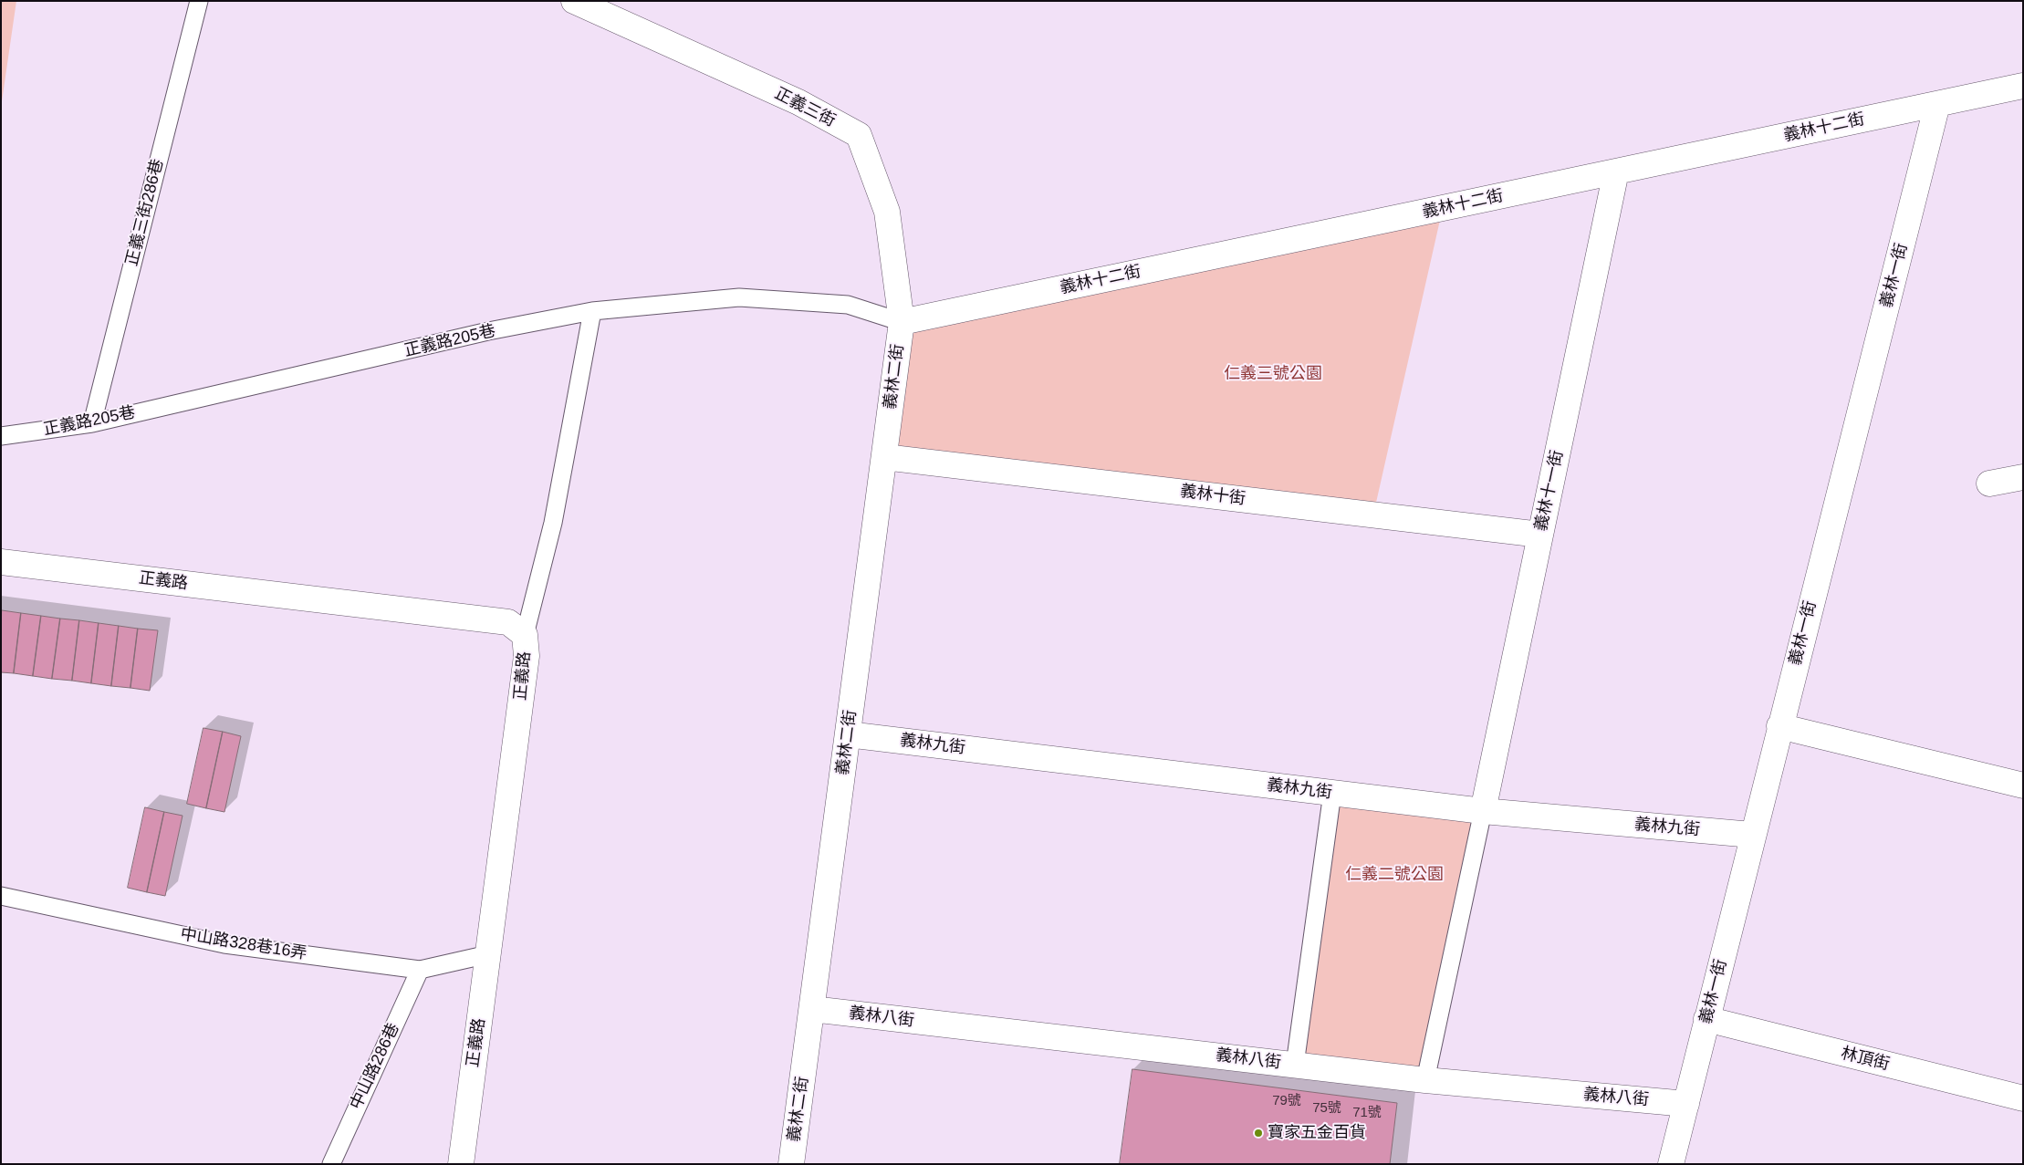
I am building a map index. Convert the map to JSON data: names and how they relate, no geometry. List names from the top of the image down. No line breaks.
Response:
{"streets":{"street":["正義三街","義林十二街","義林一街","義林二街","義林十一街","義林十街","正義路","義林九街","義林八街","林頂街"],"lane":["正義三街286巷","正義路205巷","中山路328巷16弄","中山路286巷"]},"crossings":[["正義三街","義林十二街"],["正義三街","正義路205巷"],["正義三街","義林二街"],["義林十二街","義林一街"],["義林十二街","正義路205巷"],["義林十二街","義林二街"],["義林十二街","義林十一街"],["正義三街286巷","正義路205巷"],["義林一街","義林九街"],["義林一街","義林八街"],["義林一街","林頂街"],["正義路205巷","義林二街"],["義林二街","義林十街"],["義林二街","義林九街"],["義林二街","義林八街"],["義林十一街","義林十街"],["義林十一街","義林九街"],["正義路","中山路328巷16弄"],["中山路328巷16弄","中山路286巷"]],"parks":["仁義三號公園","仁義二號公園"],"places":["寶家五金百貨"],"house_numbers":["79號","75號","71號"]}
